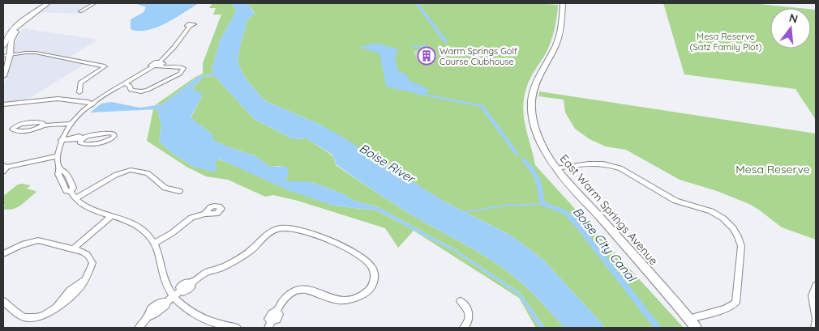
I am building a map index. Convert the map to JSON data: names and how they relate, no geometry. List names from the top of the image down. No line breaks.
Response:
{"streets":{"street":["East Warm Springs Avenue"]},"water":["Boise River","Boise City Canal"],"parks":["Mesa Reserve (Satz Family Plot)","Mesa Reserve"],"places":{"building":["Warm Springs Golf Course Clubhouse"]},"north":"top"}
